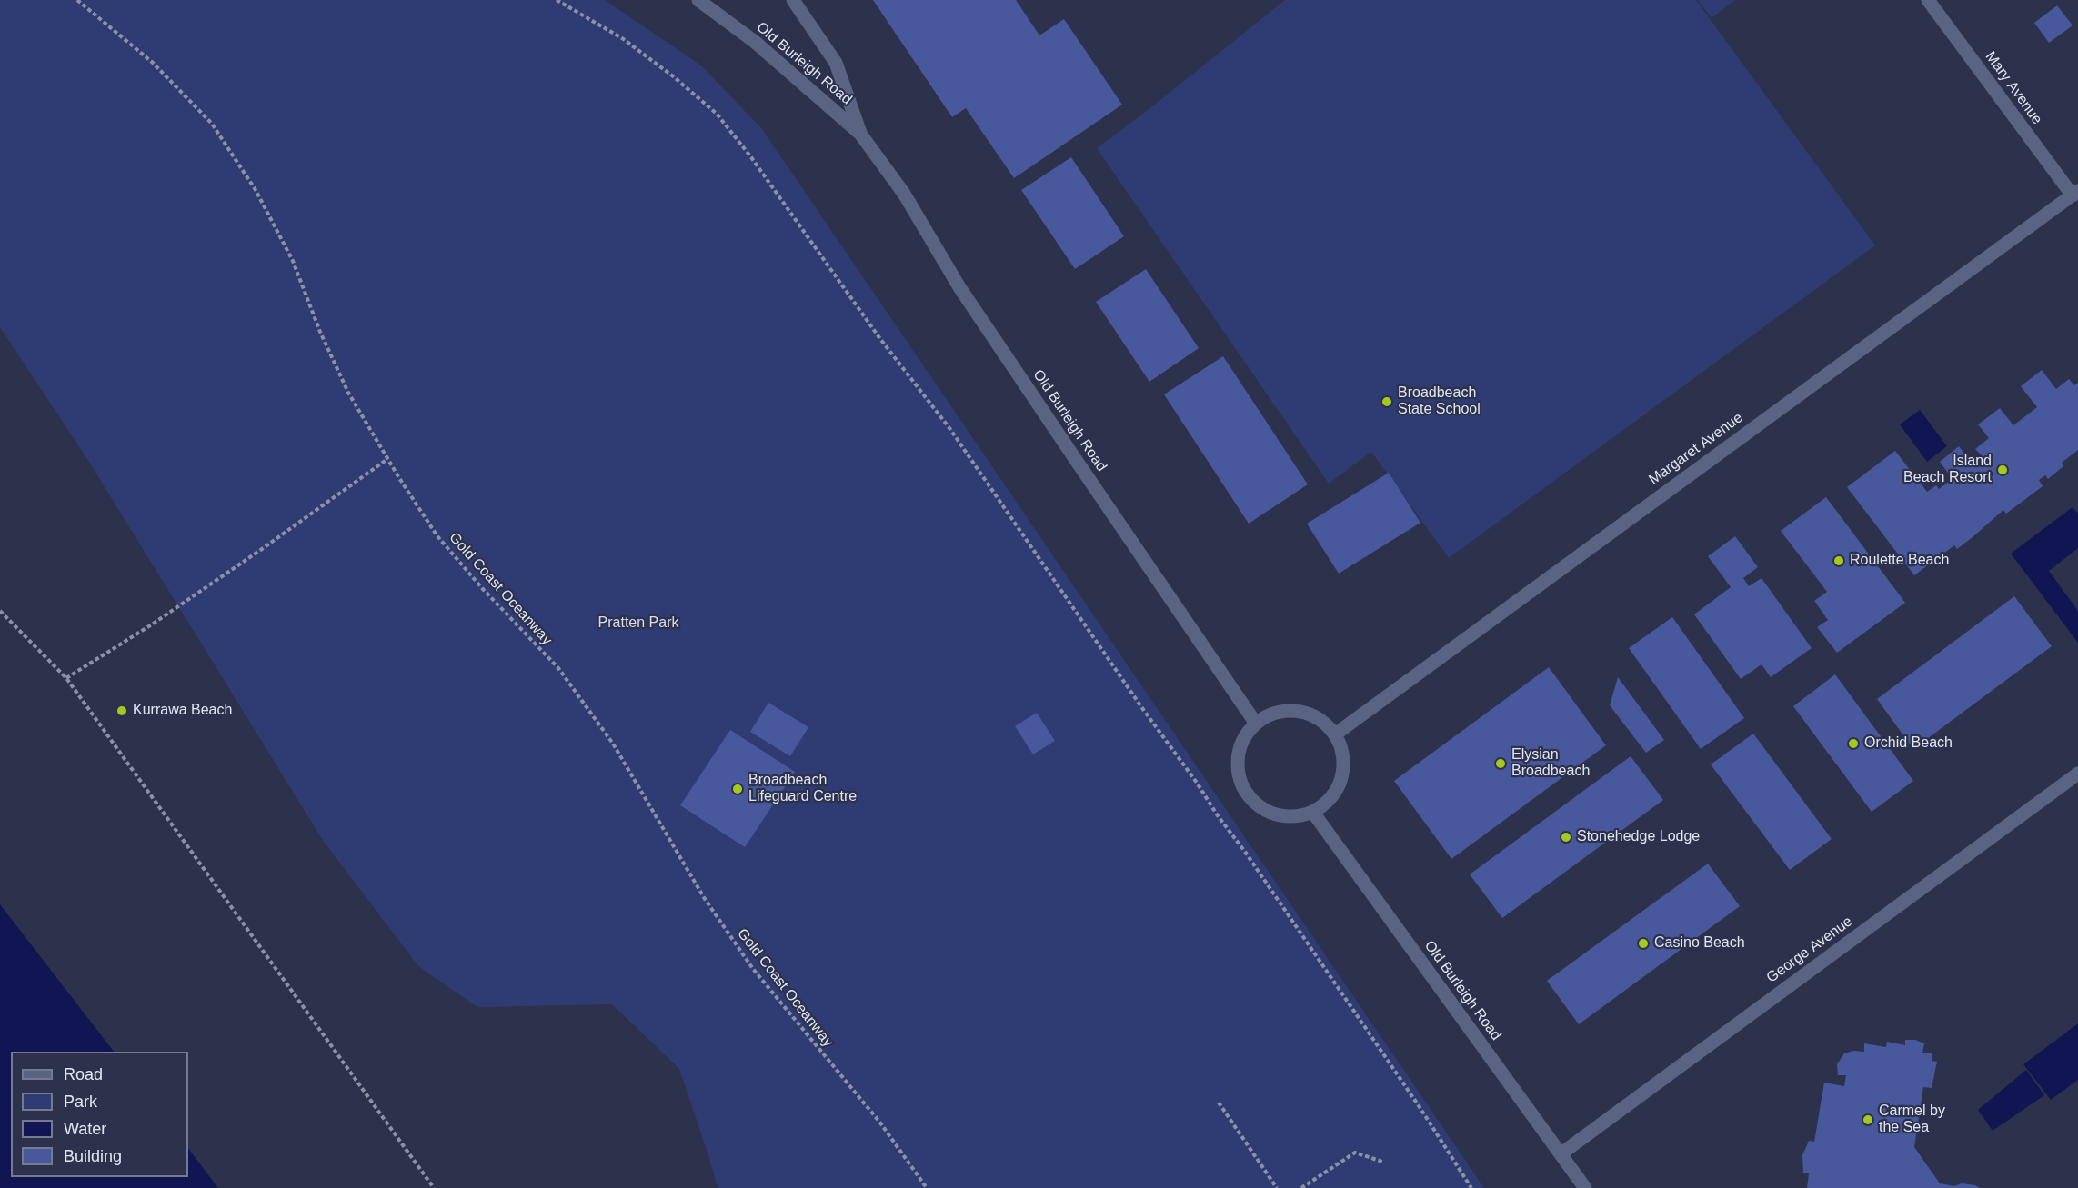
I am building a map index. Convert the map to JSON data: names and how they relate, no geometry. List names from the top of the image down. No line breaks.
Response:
{"streets":{"street":["Old Burleigh Road","Mary Avenue","Margaret Avenue","George Avenue"],"path":["Gold Coast Oceanway"]},"crossings":[["Old Burleigh Road","Margaret Avenue"],["Old Burleigh Road","George Avenue"],["Mary Avenue","Margaret Avenue"]],"parks":["Pratten Park"],"places":["Broadbeach State School","Island Beach Resort","Roulette Beach","Kurrawa Beach","Orchid Beach","Elysian Broadbeach","Broadbeach Lifeguard Centre","Stonehedge Lodge","Casino Beach","Carmel by the Sea"],"legend":["Road","Park","Water","Building"]}
